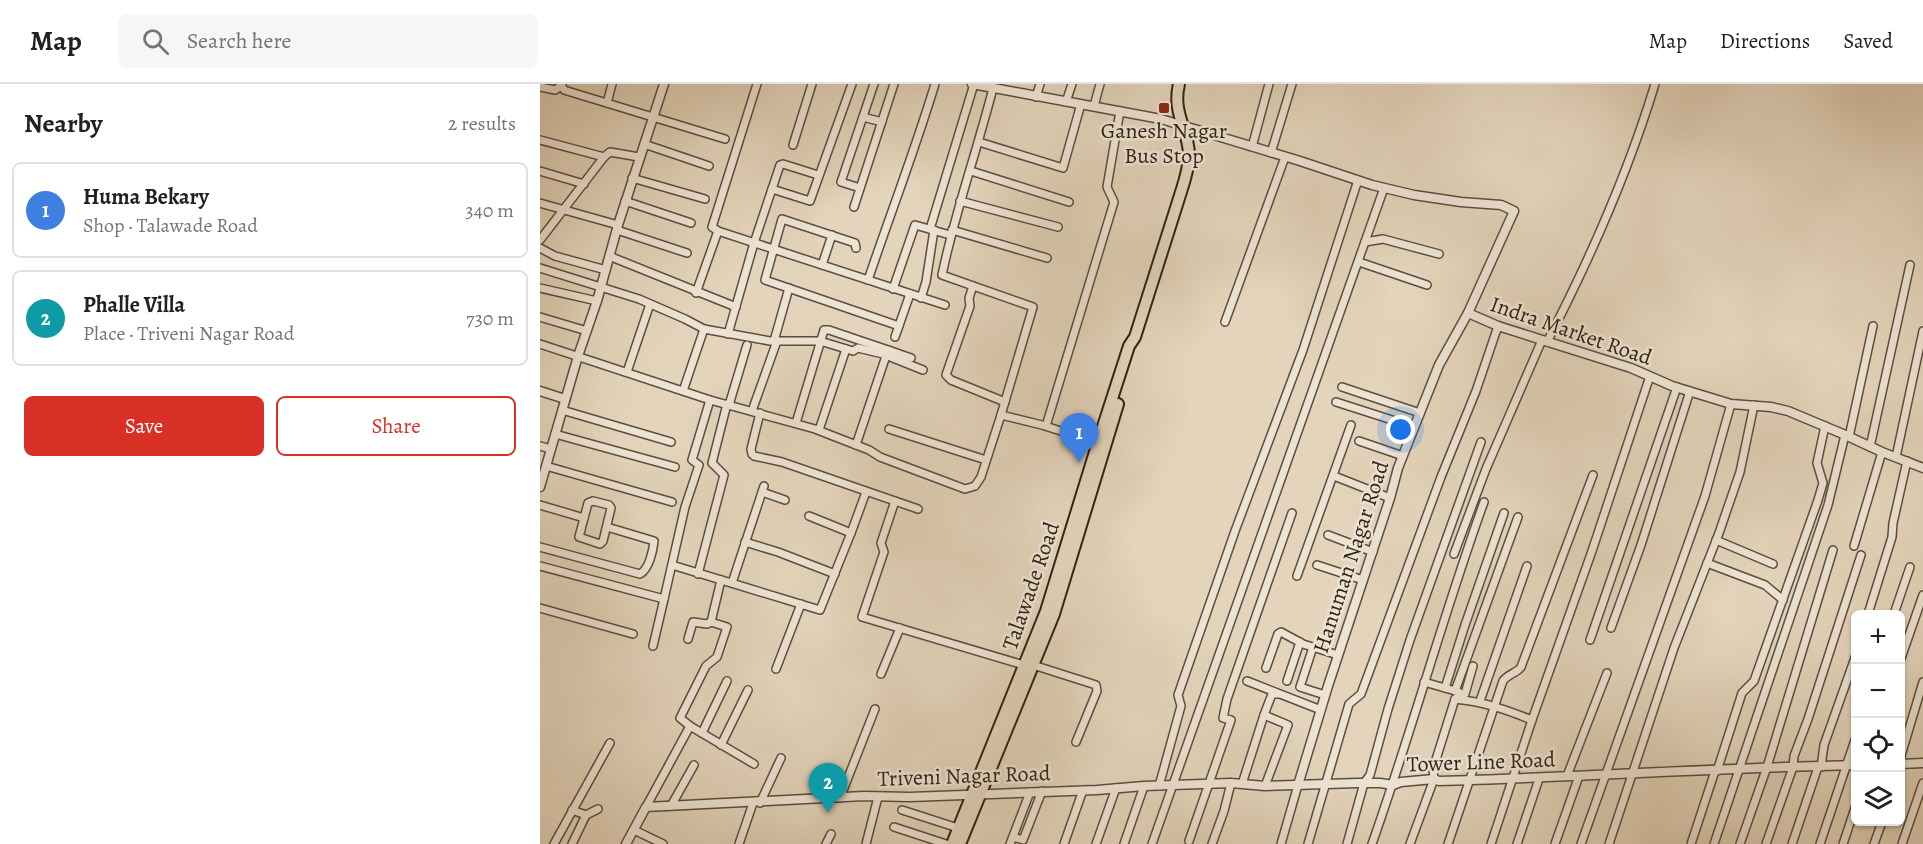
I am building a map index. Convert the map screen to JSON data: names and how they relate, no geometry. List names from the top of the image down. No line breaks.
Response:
{"streets":{"main road":["Talawade Road"],"street":["Indra Market Road","Hanuman Nagar Road","Tower Line Road","Triveni Nagar Road"]},"crossings":[["Indra Market Road","Hanuman Nagar Road"],["Indra Market Road","Talawade Road"],["Hanuman Nagar Road","Tower Line Road"],["Talawade Road","Triveni Nagar Road"],["Tower Line Road","Triveni Nagar Road"]],"places":{"transit":["Ganesh Nagar Bus Stop"]},"page":{"header":"Map","search":"Search here","nav":["Map","Directions","Saved"],"heading":["Nearby","2 results"],"list":[{"mark":"1","name":"Huma Bekary","note":"Shop · Talawade Road","value":"340 m"},{"mark":"2","name":"Phalle Villa","note":"Place · Triveni Nagar Road","value":"730 m"}],"buttons":["Save","Share"],"pins":["1","2"],"map_buttons":["+","−"]}}
